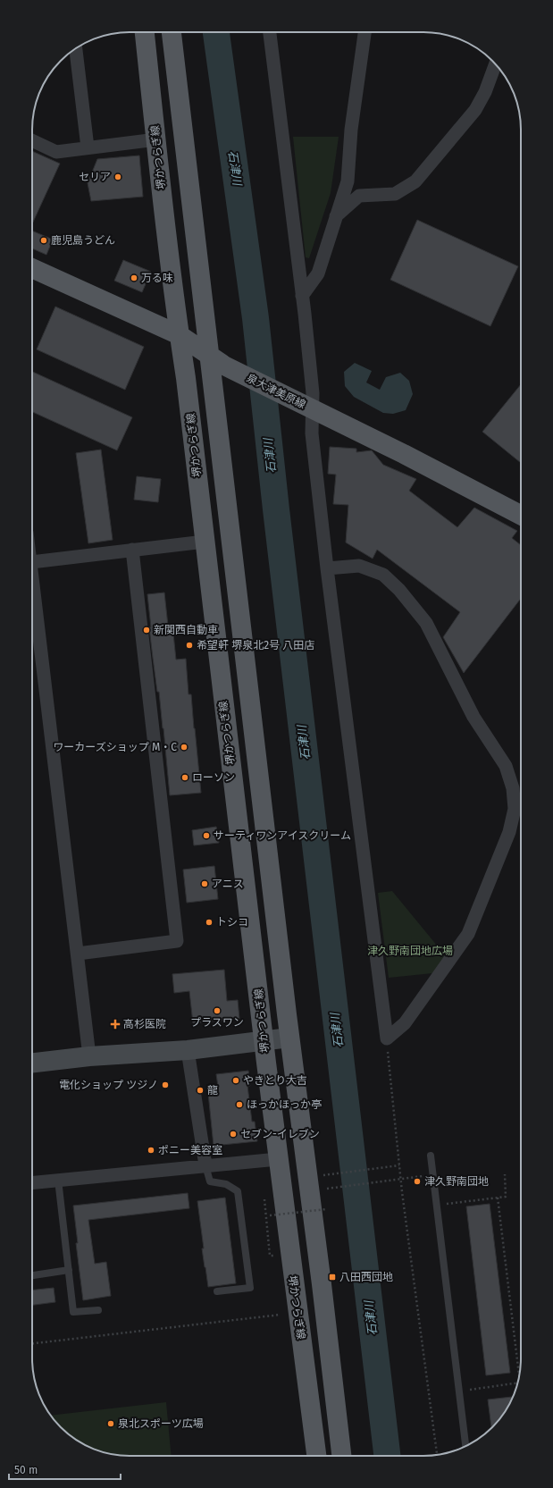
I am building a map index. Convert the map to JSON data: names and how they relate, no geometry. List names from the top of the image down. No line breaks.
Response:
{"streets":{"main road":["堺かつらぎ線","泉大津美原線"]},"crossings":[["堺かつらぎ線","泉大津美原線"]],"water":["石津川"],"parks":["津久野南団地広場"],"places":{"other":["セリア","鹿児島うどん","万る味","新関西自動車","希望軒 堺泉北2号 八田店","ワーカーズショップ M・C","ローソン","サーティワンアイスクリーム","アニス","トシコ","プラスワン","やきとり大吉","電化ショップ ツジノ","龍","ほっかほっか亭","セブン-イレブン","ポニー美容室","津久野南団地","泉北スポーツ広場"],"health":["高杉医院"],"transit":["八田西団地"]},"scale_bar":"50 m"}
